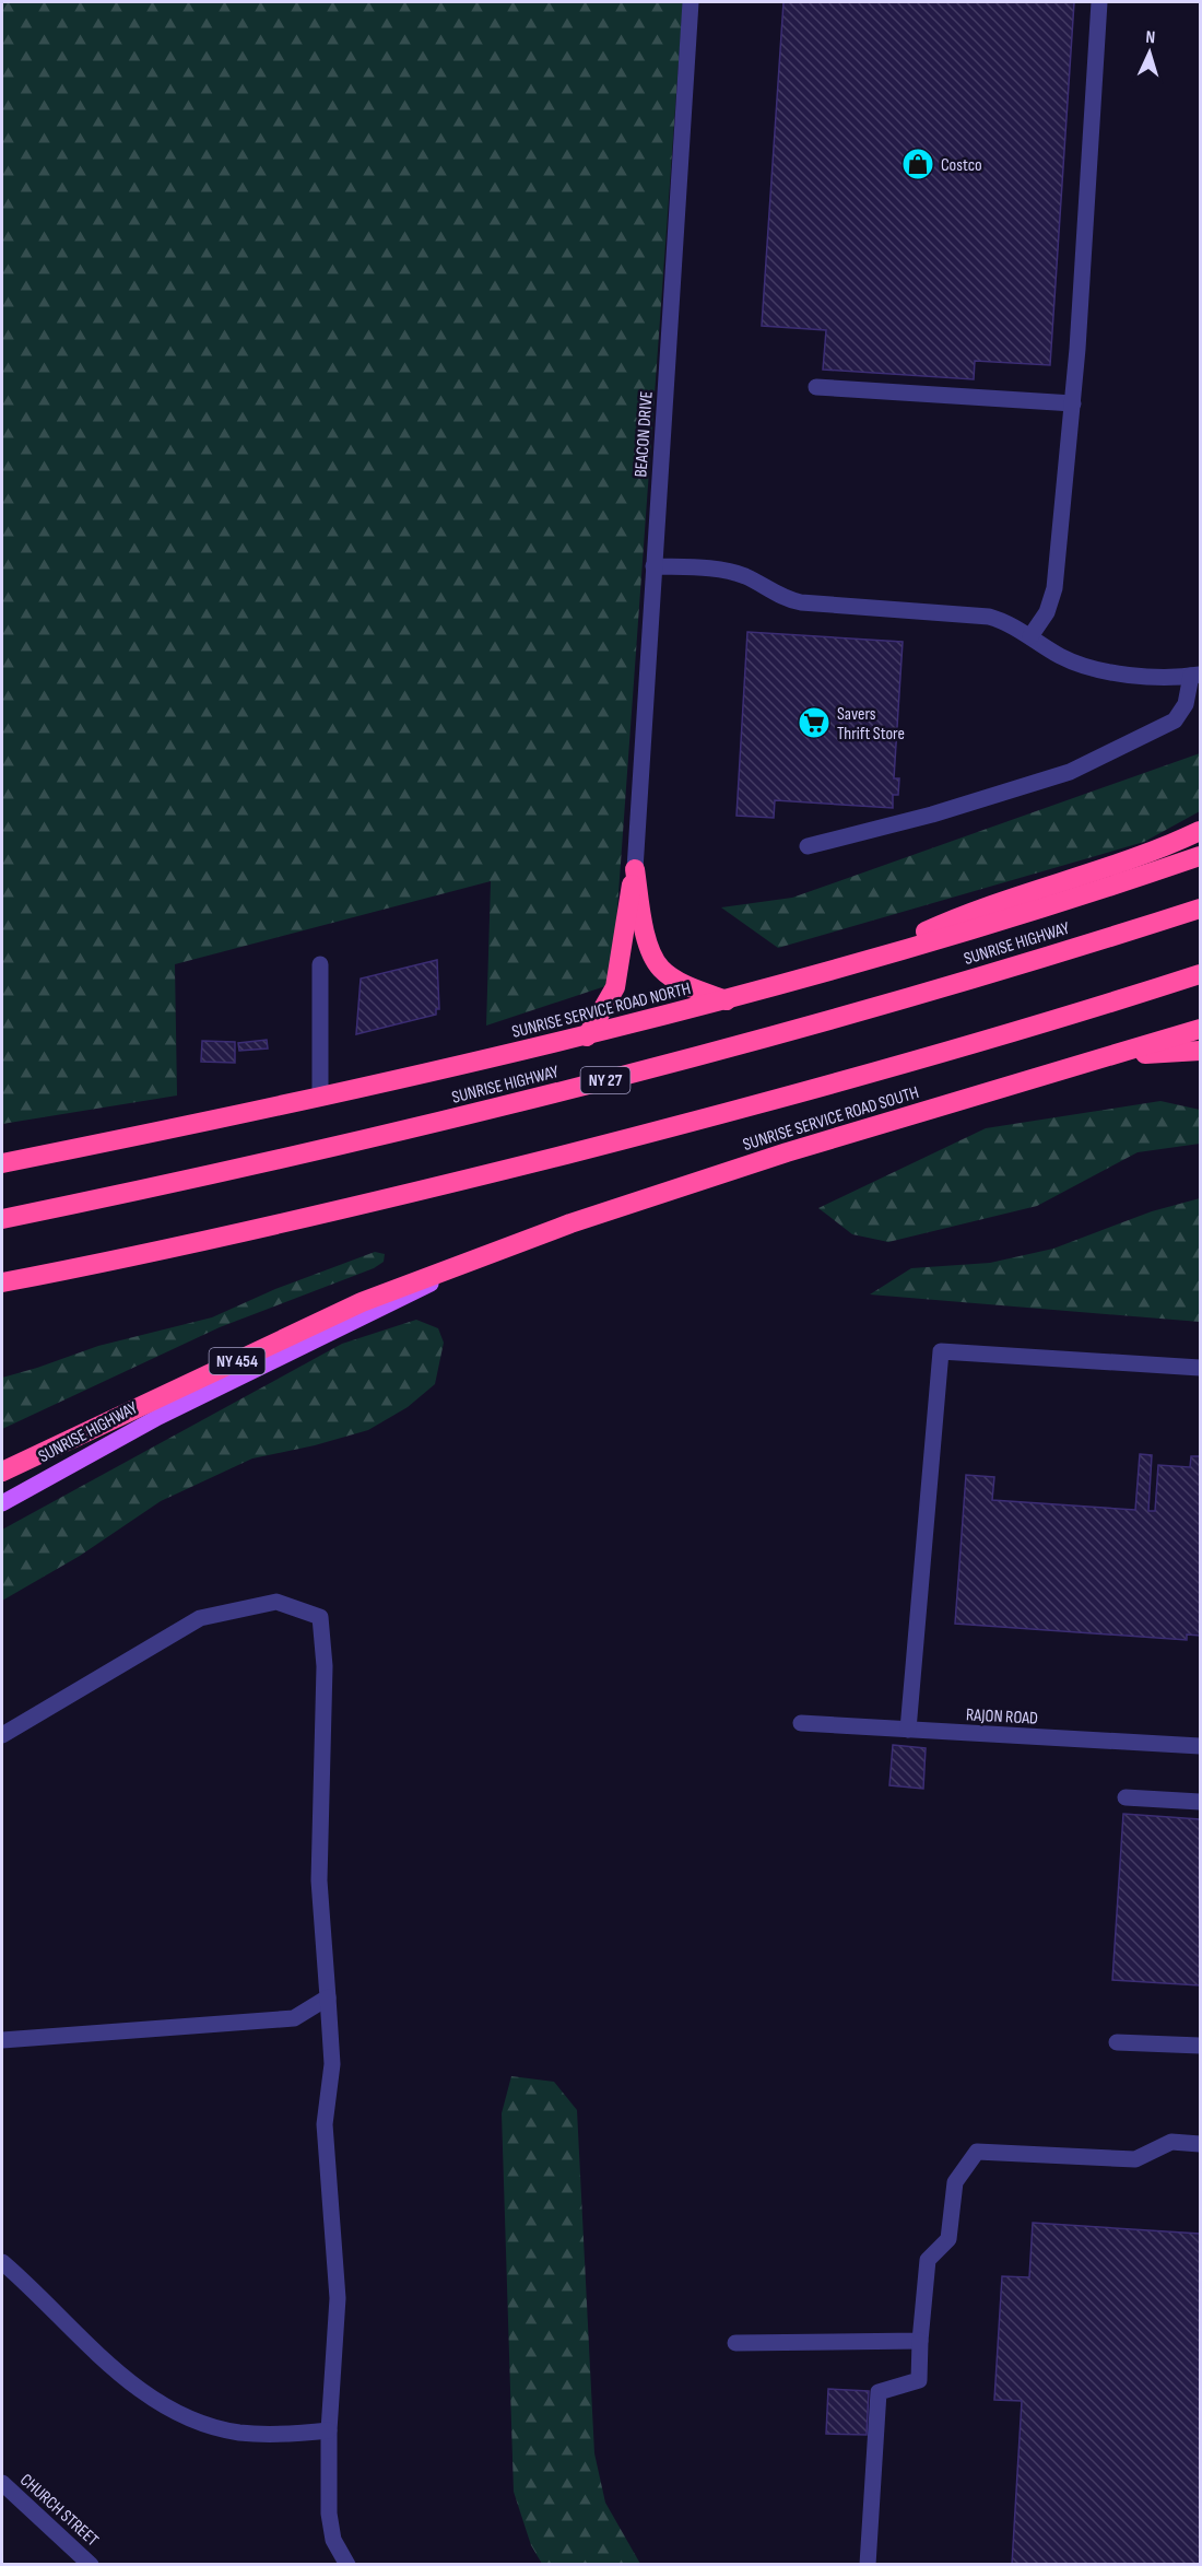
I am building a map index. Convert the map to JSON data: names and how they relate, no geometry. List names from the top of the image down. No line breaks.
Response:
{"streets":{"highway":["SUNRISE HIGHWAY","SUNRISE SERVICE ROAD NORTH","NY 27","SUNRISE SERVICE ROAD SOUTH","NY 454"],"street":["BEACON DRIVE","RAJON ROAD","CHURCH STREET"]},"crossings":[["SUNRISE HIGHWAY","SUNRISE SERVICE ROAD SOUTH"],["SUNRISE HIGHWAY","NY 454"],["SUNRISE SERVICE ROAD SOUTH","NY 454"]],"places":{"shop":["Costco"],"supermarket":["Savers Thrift Store"]},"north":"top"}
